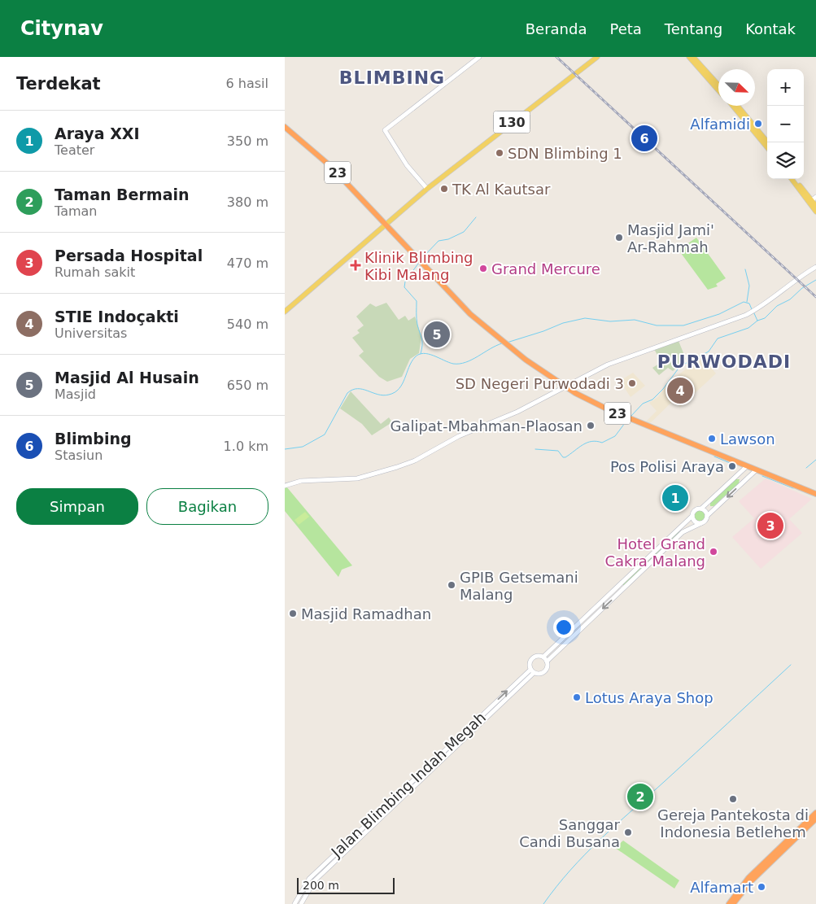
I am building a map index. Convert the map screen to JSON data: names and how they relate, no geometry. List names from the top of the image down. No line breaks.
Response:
{"streets":{"highway":["23"],"main road":["130"],"street":["Jalan Blimbing Indah Megah"]},"crossings":[["130","23"]],"districts":["BLIMBING","PURWODADI"],"places":{"other":["Alfamidi","SDN Blimbing 1","TK Al Kautsar","Masjid Jami' Ar-Rahmah","Grand Mercure","SD Negeri Purwodadi 3","Galipat-Mbahman-Plaosan","Lawson","Pos Polisi Araya","Hotel Grand Cakra Malang","GPIB Getsemani Malang","Masjid Ramadhan","Lotus Araya Shop","Gereja Pantekosta di Indonesia Betlehem","Sanggar Candi Busana","Alfamart"],"health":["Klinik Blimbing Kibi Malang"]},"scale_bar":"200 m","north":"bottom right","page":{"header":"Citynav","nav":["Beranda","Peta","Tentang","Kontak"],"heading":["Terdekat","6 hasil"],"map_buttons":["+","−"],"list":[{"mark":"1","name":"Araya XXI","note":"Teater","value":"350 m"},{"mark":"2","name":"Taman Bermain","note":"Taman","value":"380 m"},{"mark":"3","name":"Persada Hospital","note":"Rumah sakit","value":"470 m"},{"mark":"4","name":"STIE Indoçakti","note":"Universitas","value":"540 m"},{"mark":"5","name":"Masjid Al Husain","note":"Masjid","value":"650 m"},{"mark":"6","name":"Blimbing","note":"Stasiun","value":"1.0 km"}],"pins":["6","5","4","1","3","2"],"buttons":["Simpan","Bagikan"],"scale":"200 m"}}
